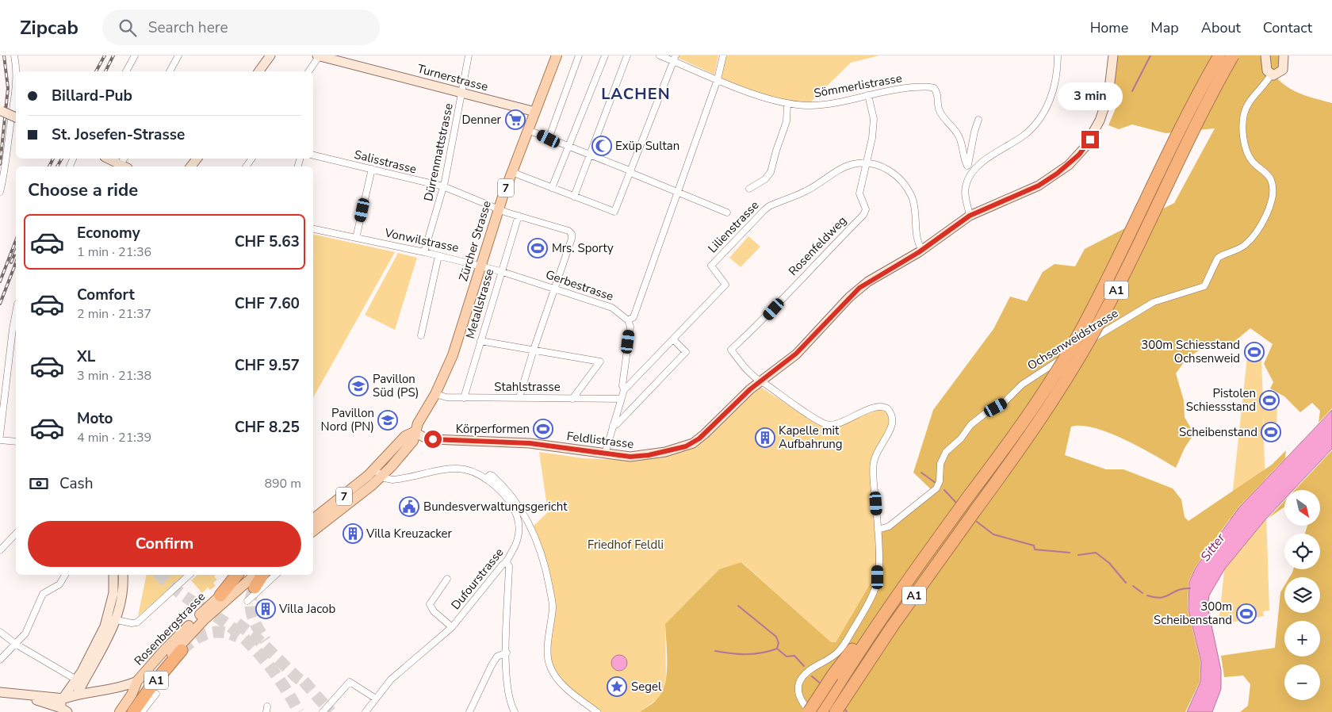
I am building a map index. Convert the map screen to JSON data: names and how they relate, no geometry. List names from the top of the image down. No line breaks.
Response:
{"streets":{"highway":["A1"],"main road":["7","Zürcher Strasse","Rosenbergstrasse"],"street":["Turnerstrasse","Sömmerlistrasse","Dürrenmattstrasse","Salisstrasse","Lilienstrasse","Vonwilstrasse","Rosenfeldweg","Gerbestrasse","Metallstrasse","Ochsenweidstrasse","Stahlstrasse","Feldlistrasse","Dufourstrasse"]},"crossings":[["Turnerstrasse","Dürrenmattstrasse"],["Turnerstrasse","Zürcher Strasse"],["Sömmerlistrasse","Rosenfeldweg"],["Dürrenmattstrasse","Salisstrasse"],["Dürrenmattstrasse","Vonwilstrasse"],["Salisstrasse","Zürcher Strasse"],["Salisstrasse","Gerbestrasse"],["Salisstrasse","Metallstrasse"],["7","Zürcher Strasse"],["7","Feldlistrasse"],["7","Dufourstrasse"],["Lilienstrasse","Rosenfeldweg"],["Lilienstrasse","Feldlistrasse"],["Vonwilstrasse","Zürcher Strasse"],["Vonwilstrasse","Gerbestrasse"],["Zürcher Strasse","Gerbestrasse"],["Zürcher Strasse","Stahlstrasse"],["Zürcher Strasse","Feldlistrasse"],["Rosenfeldweg","Feldlistrasse"],["Gerbestrasse","Metallstrasse"],["A1","Rosenbergstrasse"],["Metallstrasse","Stahlstrasse"]],"districts":["LACHEN"],"water":["Sitter"],"parks":["Friedhof Feldli"],"places":{"supermarket":["Denner"],"mosque":["Exüp Sultan"],"sports":["Mrs. Sporty","300m Schiesstand Ochsenweid","Pistolen Schiessstand","Körperformen","Scheibenstand","300m Scheibenstand"],"school or university":["Pavillon Süd (PS)","Pavillon Nord (PN)"],"building":["Kapelle mit Aufbahrung","Villa Kreuzacker","Villa Jacob"],"public building":["Bundesverwaltungsgericht"],"place":["Segel"]},"north":"bottom right","page":{"header":"Zipcab","search":"Search here","nav":["Home","Map","About","Contact"],"banner":["Billard-Pub","St. Josefen-Strasse"],"bubble":"3 min","heading":"Choose a ride","list":[{"name":"Economy","note":"1 min · 21:36","value":"CHF 5.63"},{"name":"Comfort","note":"2 min · 21:37","value":"CHF 7.60"},{"name":"XL","note":"3 min · 21:38","value":"CHF 9.57"},{"name":"Moto","note":"4 min · 21:39","value":"CHF 8.25"}],"pay":["Cash","890 m"],"map_buttons":["+","−"],"buttons":"Confirm"}}
